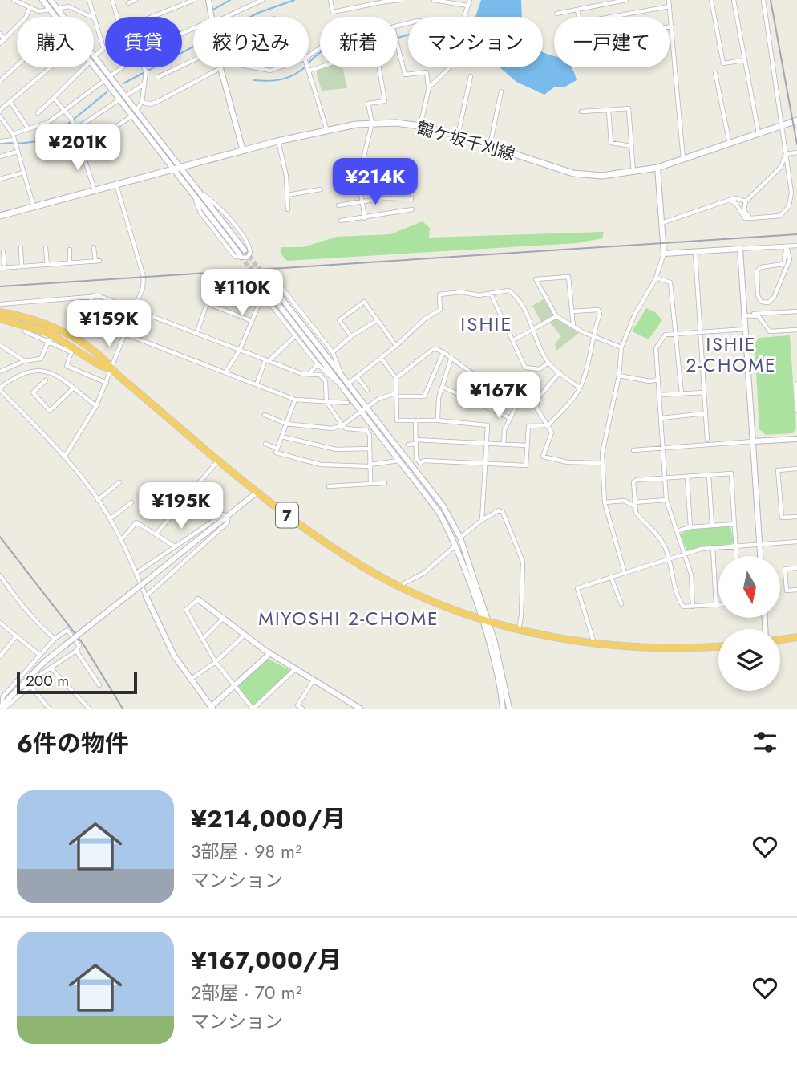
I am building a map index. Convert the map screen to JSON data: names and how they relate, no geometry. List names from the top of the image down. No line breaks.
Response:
{"streets":{"highway":["7"],"main road":["鶴ケ坂千刈線"]},"districts":["ISHIE","ISHIE 2-CHOME","MIYOSHI 2-CHOME"],"scale_bar":"200 m","north":"bottom","page":{"chip":["購入","賃貸","絞り込み","新着","マンション","一戸建て"],"price":["¥201K","¥214K","¥110K","¥159K","¥167K","¥195K"],"scale":"200 m","heading":"6件の物件","list":[{"name":"¥214,000/月","note":"3部屋 · 98 m² · マンション"},{"name":"¥167,000/月","note":"2部屋 · 70 m² · マンション"}]}}
